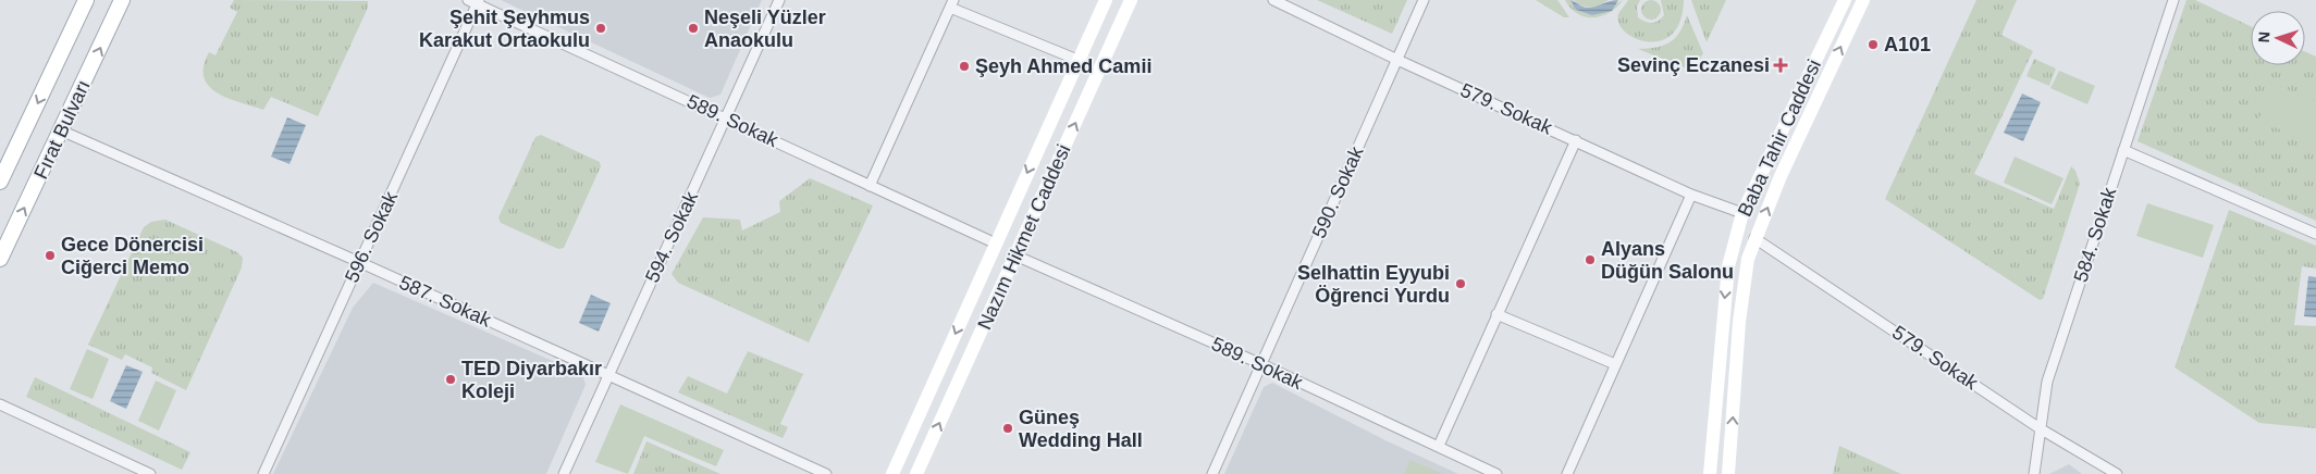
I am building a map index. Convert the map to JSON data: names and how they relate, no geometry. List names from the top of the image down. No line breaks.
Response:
{"streets":{"main road":["Fırat Bulvarı","Baba Tahir Caddesi","Nazım Hikmet Caddesi"],"street":["579. Sokak","589. Sokak","590. Sokak","584. Sokak","596. Sokak","594. Sokak","587. Sokak"]},"crossings":[["579. Sokak","Baba Tahir Caddesi"],["579. Sokak","590. Sokak"],["579. Sokak","584. Sokak"],["589. Sokak","590. Sokak"],["589. Sokak","596. Sokak"],["589. Sokak","594. Sokak"],["589. Sokak","Nazım Hikmet Caddesi"],["Fırat Bulvarı","587. Sokak"],["596. Sokak","587. Sokak"],["594. Sokak","587. Sokak"]],"places":{"other":["Şehit Şeyhmus Karakut Ortaokulu","Neşeli Yüzler Anaokulu","A101","Şeyh Ahmed Camii","Gece Dönercisi Ciğerci Memo","Alyans Düğün Salonu","Selhattin Eyyubi Öğrenci Yurdu","TED Diyarbakır Koleji","Güneş Wedding Hall"],"health":["Sevinç Eczanesi"]},"north":"left"}
